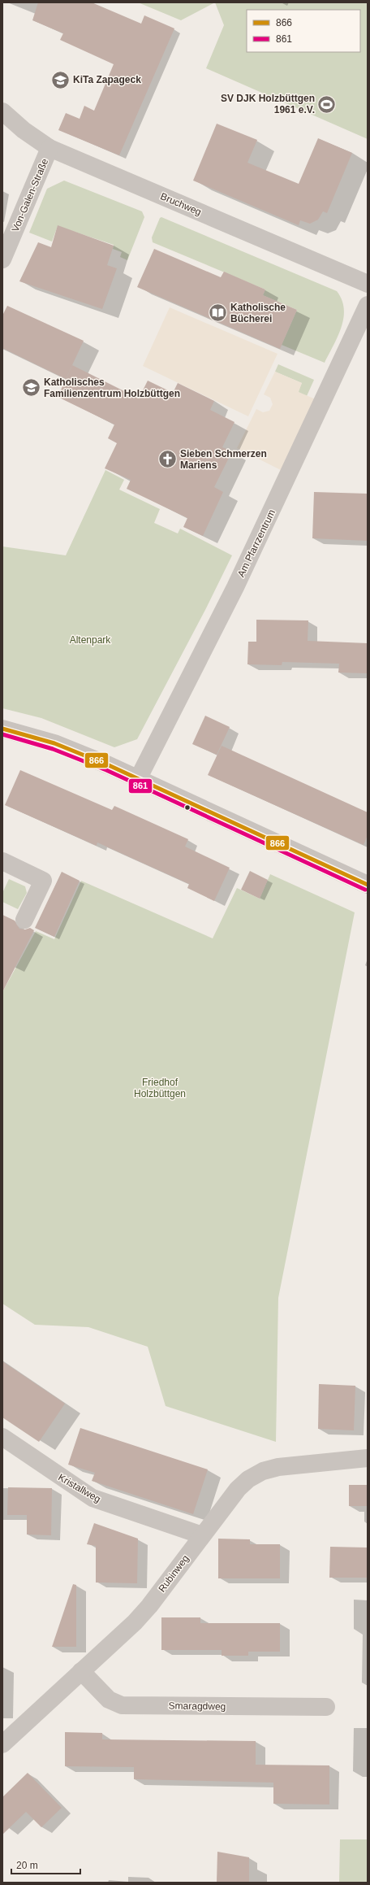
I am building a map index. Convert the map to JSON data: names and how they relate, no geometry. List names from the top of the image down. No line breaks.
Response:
{"streets":{"street":["Von-Galen-Straße","Bruchweg","Am Pfarrzentrum","Kristallweg","Rubinweg","Smaragdweg"]},"crossings":[["Von-Galen-Straße","Bruchweg"],["Kristallweg","Rubinweg"],["Rubinweg","Smaragdweg"]],"parks":["Altenpark","Friedhof Holzbüttgen"],"places":{"school or university":["KiTa Zapageck","Katholisches Familienzentrum Holzbüttgen"],"sports":["SV DJK Holzbüttgen 1961 e.V."],"library":["Katholische Bücherei"],"church":["Sieben Schmerzen Mariens"]},"lines":["transit line 866","transit line 861"],"legend":["866","861"],"scale_bar":"20 m"}
